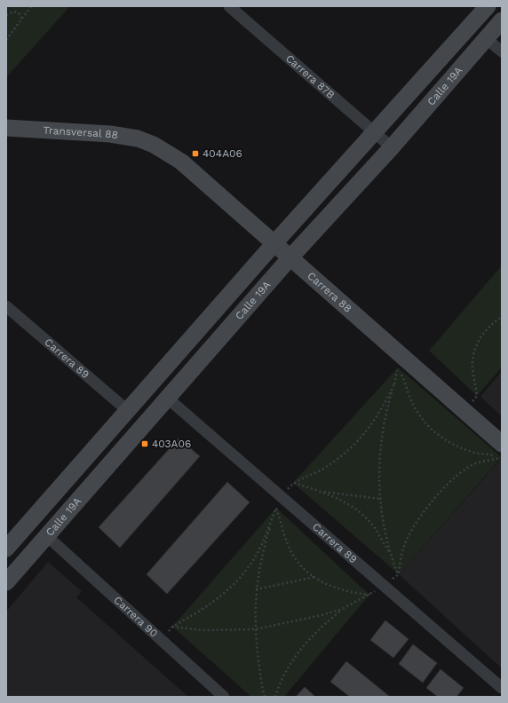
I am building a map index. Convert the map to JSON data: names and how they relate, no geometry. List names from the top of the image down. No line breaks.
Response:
{"streets":{"street":["Carrera 87B","Calle 19A","Transversal 88","Carrera 88","Carrera 89","Carrera 90"]},"crossings":[["Carrera 87B","Calle 19A"],["Calle 19A","Carrera 88"],["Calle 19A","Carrera 89"],["Calle 19A","Carrera 90"],["Transversal 88","Carrera 88"]],"places":{"transit":["404A06","403A06"]}}
